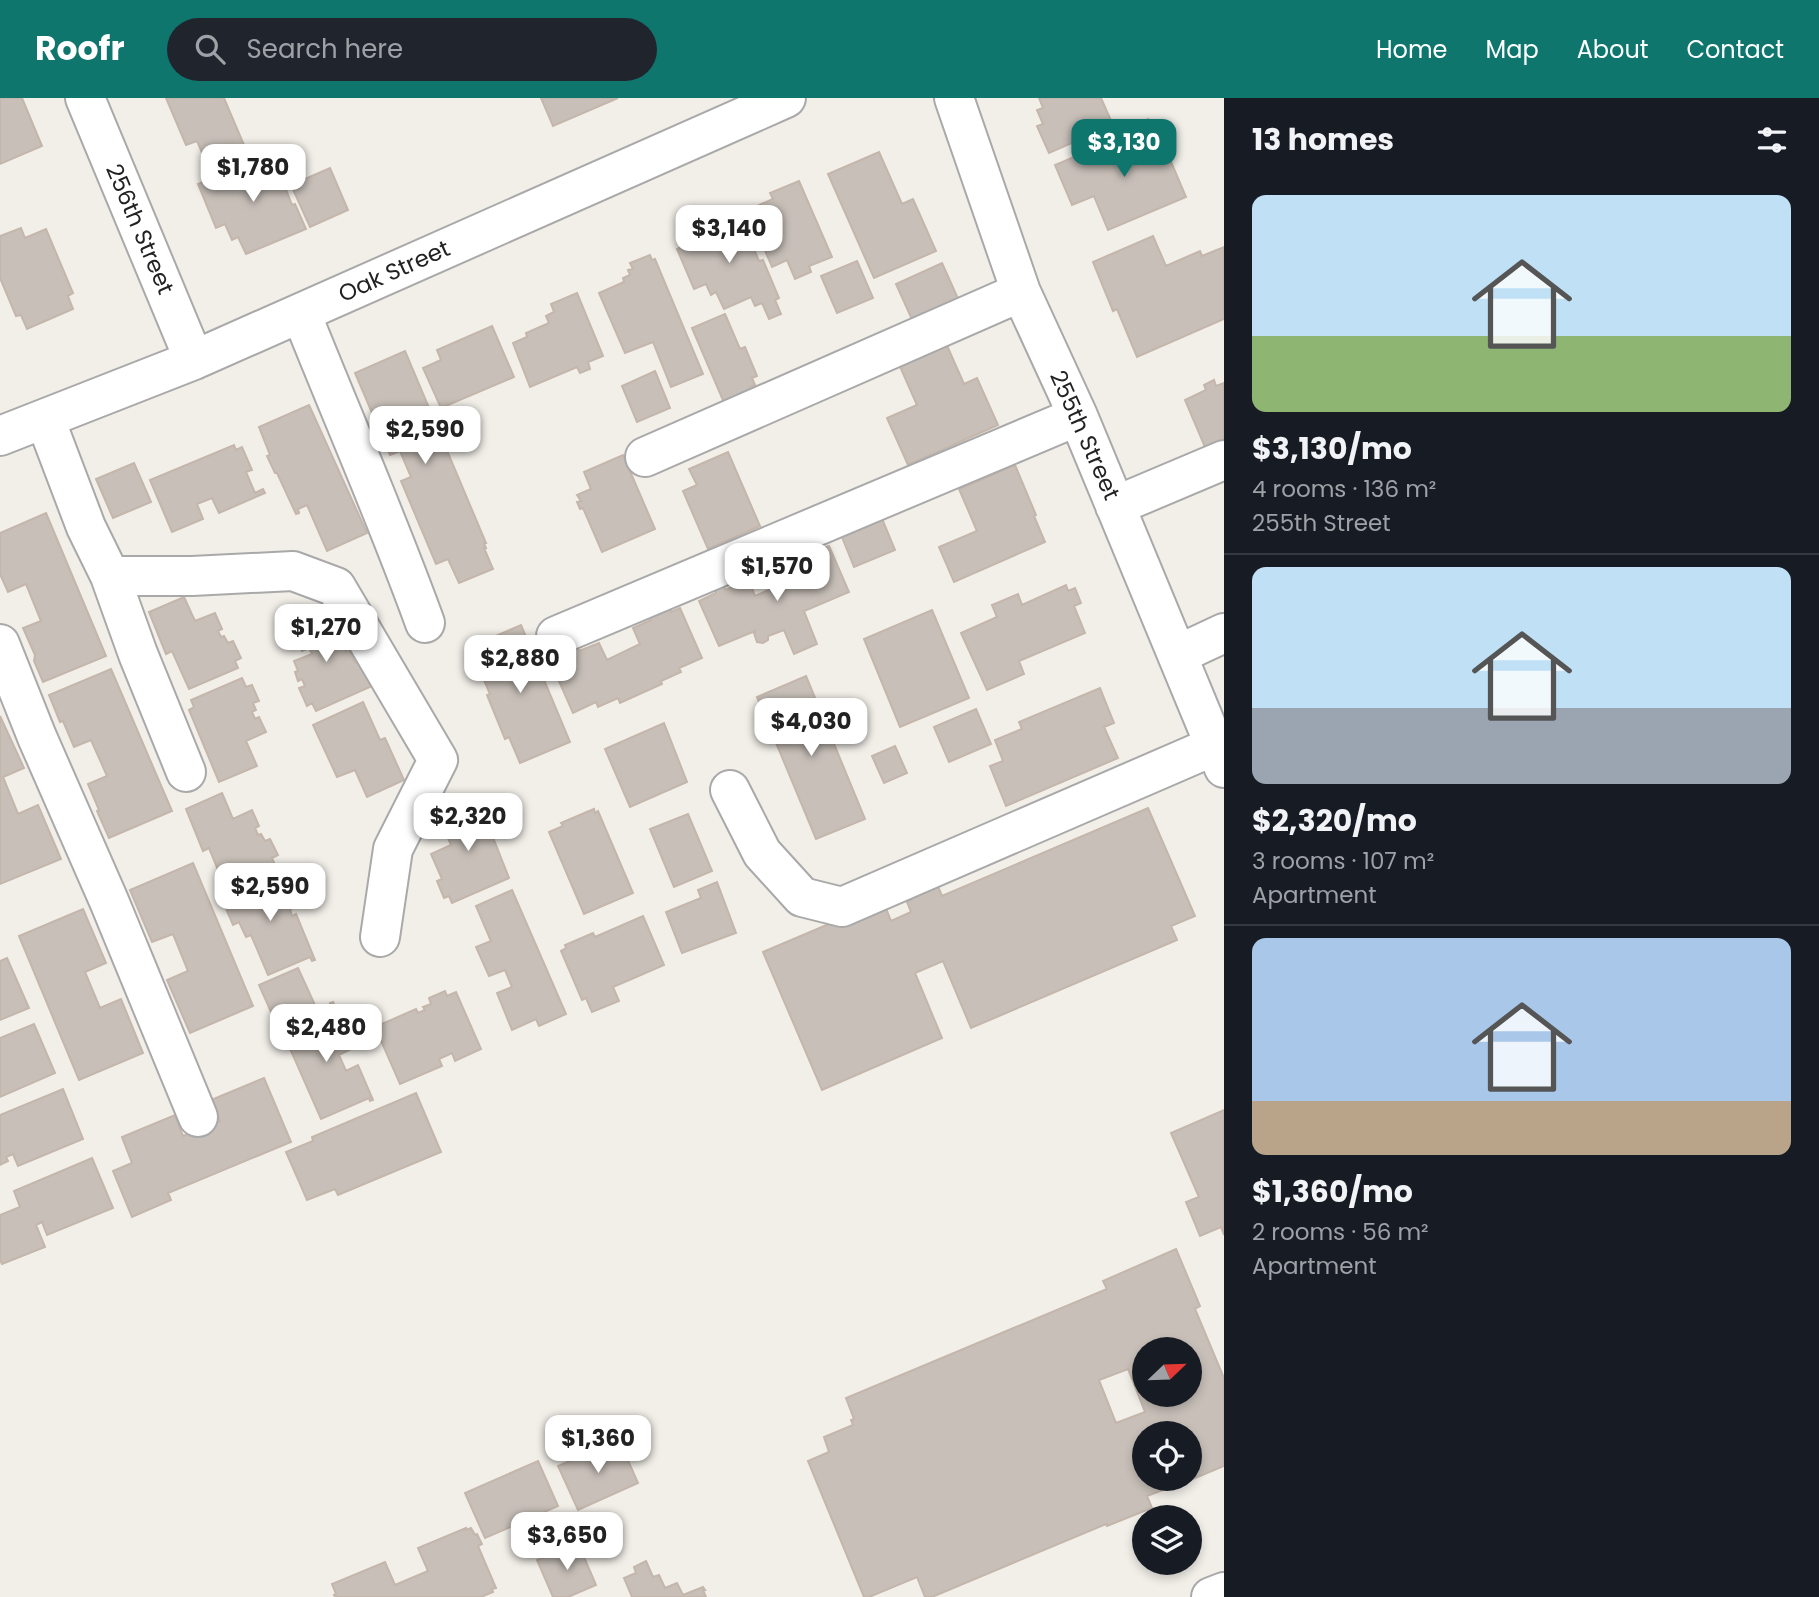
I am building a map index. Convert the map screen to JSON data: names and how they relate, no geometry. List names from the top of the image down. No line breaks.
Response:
{"streets":{"street":["256th Street","Oak Street","255th Street"]},"crossings":[["256th Street","Oak Street"]],"north":"top right","page":{"header":"Roofr","search":"Search here","nav":["Home","Map","About","Contact"],"heading":"13 homes","price":["$3,130","$1,780","$3,140","$2,590","$1,570","$1,270","$2,880","$4,030","$2,320","$2,590","$2,480","$1,360","$3,650"],"list":[{"name":"$3,130/mo","note":"4 rooms · 136 m² · 255th Street"},{"name":"$2,320/mo","note":"3 rooms · 107 m² · Apartment"},{"name":"$1,360/mo","note":"2 rooms · 56 m² · Apartment"}]}}
